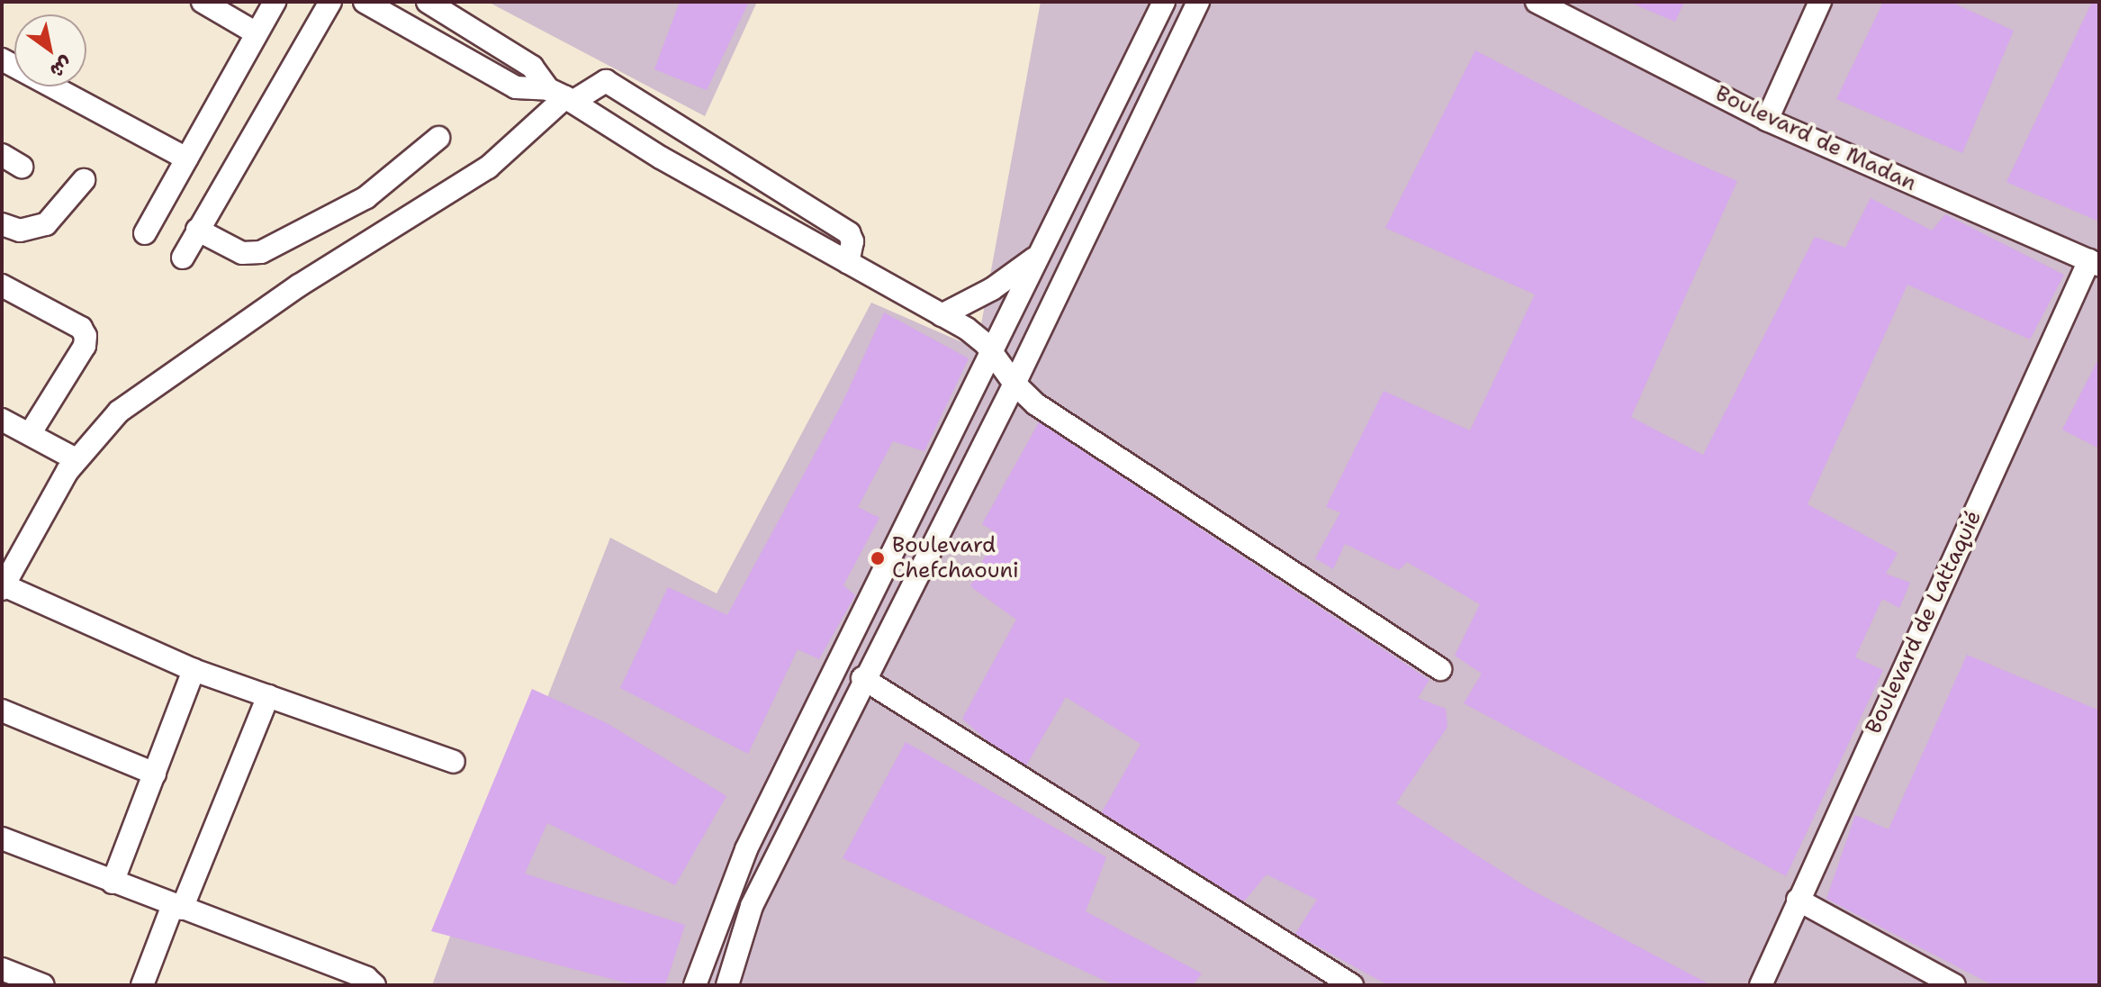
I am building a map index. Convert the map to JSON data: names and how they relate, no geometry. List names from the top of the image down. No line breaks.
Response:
{"streets":{"street":["Boulevard de Madan","Boulevard de Lattaquié"]},"crossings":[["Boulevard de Madan","Boulevard de Lattaquié"]],"places":["Boulevard Chefchaouni"],"north":"bottom right"}
